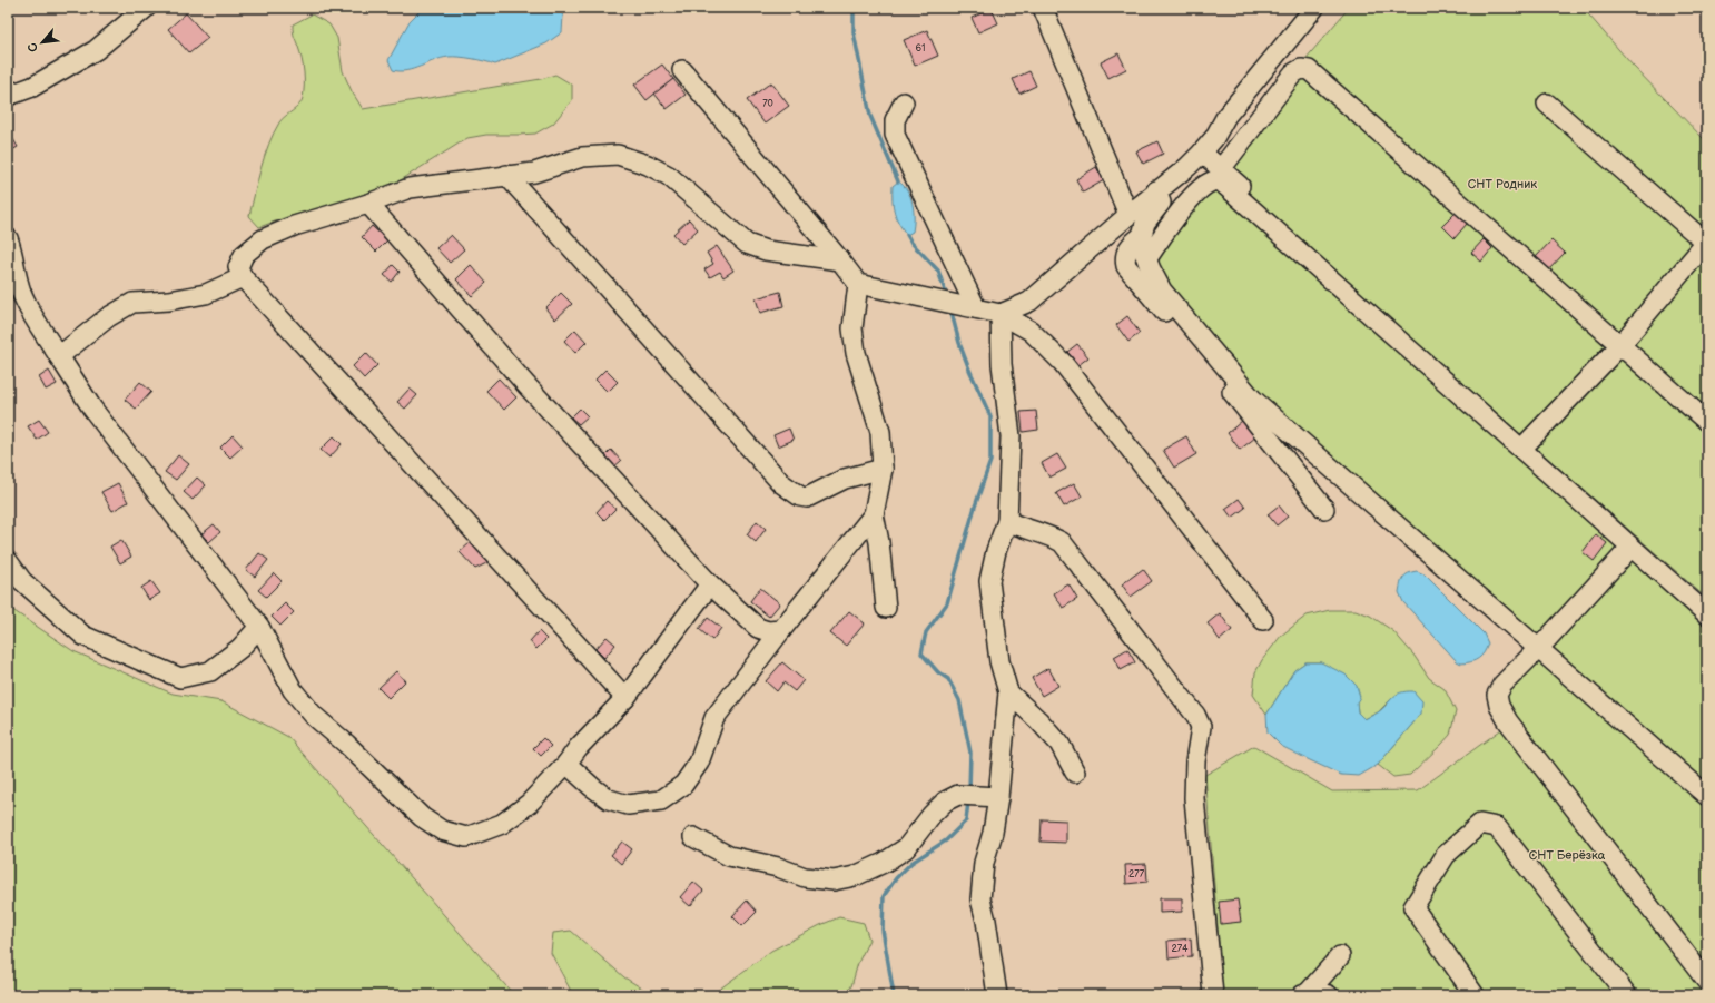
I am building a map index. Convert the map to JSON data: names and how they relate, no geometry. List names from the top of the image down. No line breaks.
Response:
{"parks":["СНТ Родник","СНТ Берёзка"],"house_numbers":["61","70","277","274"],"north":"bottom left"}
